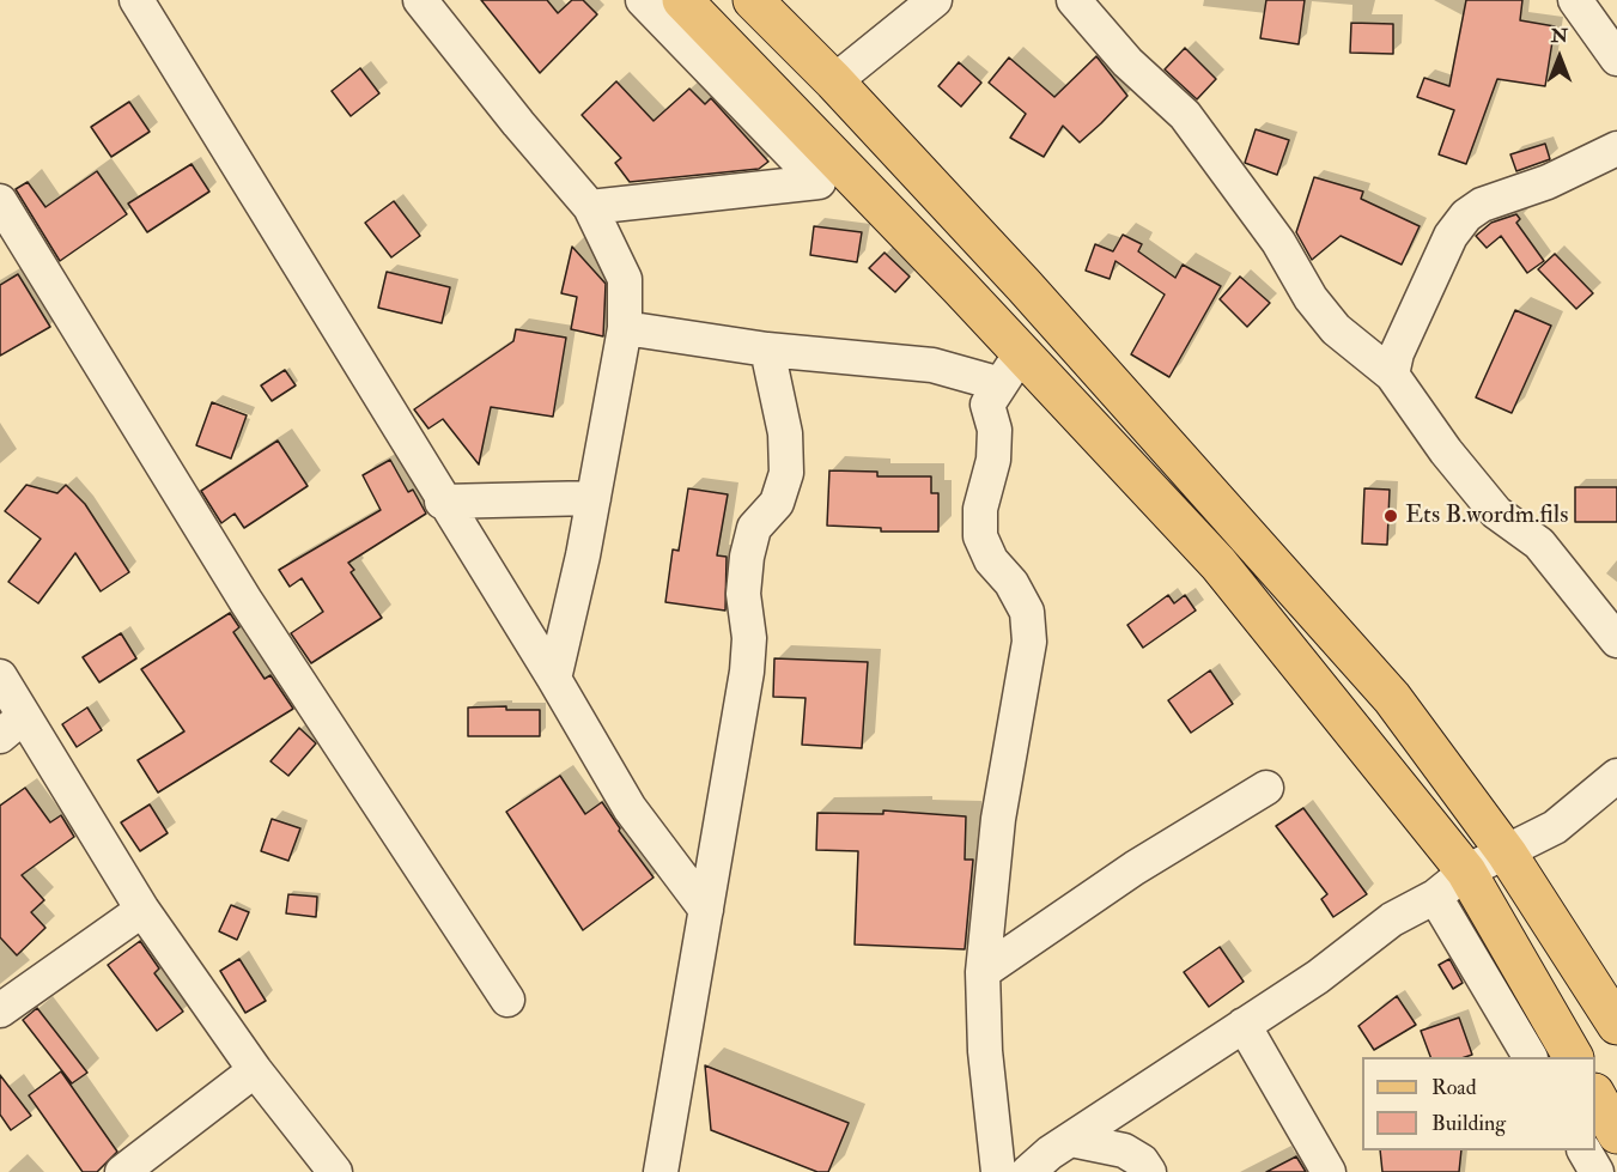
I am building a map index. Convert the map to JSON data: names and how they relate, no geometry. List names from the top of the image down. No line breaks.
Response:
{"places":["Ets B.wordm.fils"],"legend":["Road","Building"],"north":"top"}
